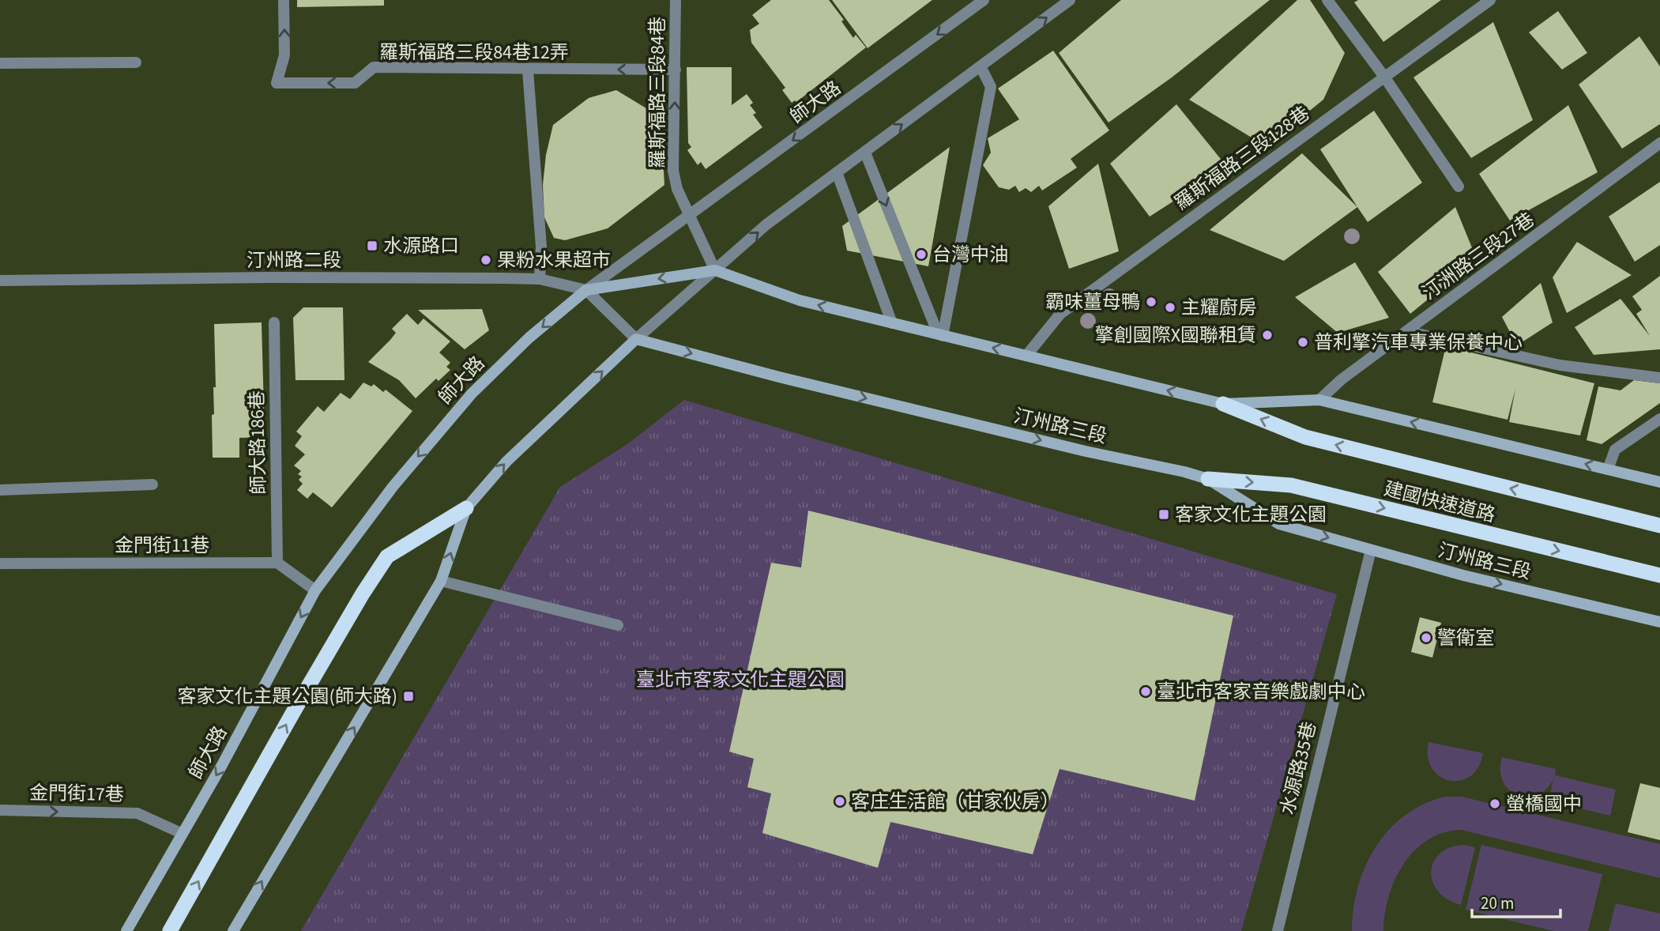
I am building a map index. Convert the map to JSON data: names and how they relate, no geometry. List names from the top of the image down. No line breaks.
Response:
{"streets":{"highway":["建國快速道路"],"main road":["師大路","汀州路三段"],"street":["羅斯福路三段84巷12弄","羅斯福路三段84巷","羅斯福路三段128巷","汀洲路三段27巷","汀州路二段","師大路186巷","金門街11巷","水源路35巷","金門街17巷"]},"crossings":[["羅斯福路三段84巷12弄","羅斯福路三段84巷"],["羅斯福路三段84巷","師大路"],["師大路","汀州路二段"],["師大路","汀州路三段"],["師大路","金門街17巷"],["汀州路二段","汀州路三段"],["汀州路三段","建國快速道路"],["汀州路三段","水源路35巷"],["師大路186巷","金門街11巷"]],"one_way":["羅斯福路三段84巷12弄","羅斯福路三段84巷","汀州路三段","金門街17巷"],"parks":["臺北市客家文化主題公園"],"places":{"transit":["水源路口","客家文化主題公園","客家文化主題公園(師大路)"],"other":["台灣中油","果粉水果超市","霸味薑母鴨","主耀廚房","擎創國際X國聯租賃","普利擎汽車專業保養中心","警衛室","臺北市客家音樂戲劇中心","客庄生活館（甘家伙房）","螢橋國中"]},"scale_bar":"20 m"}
